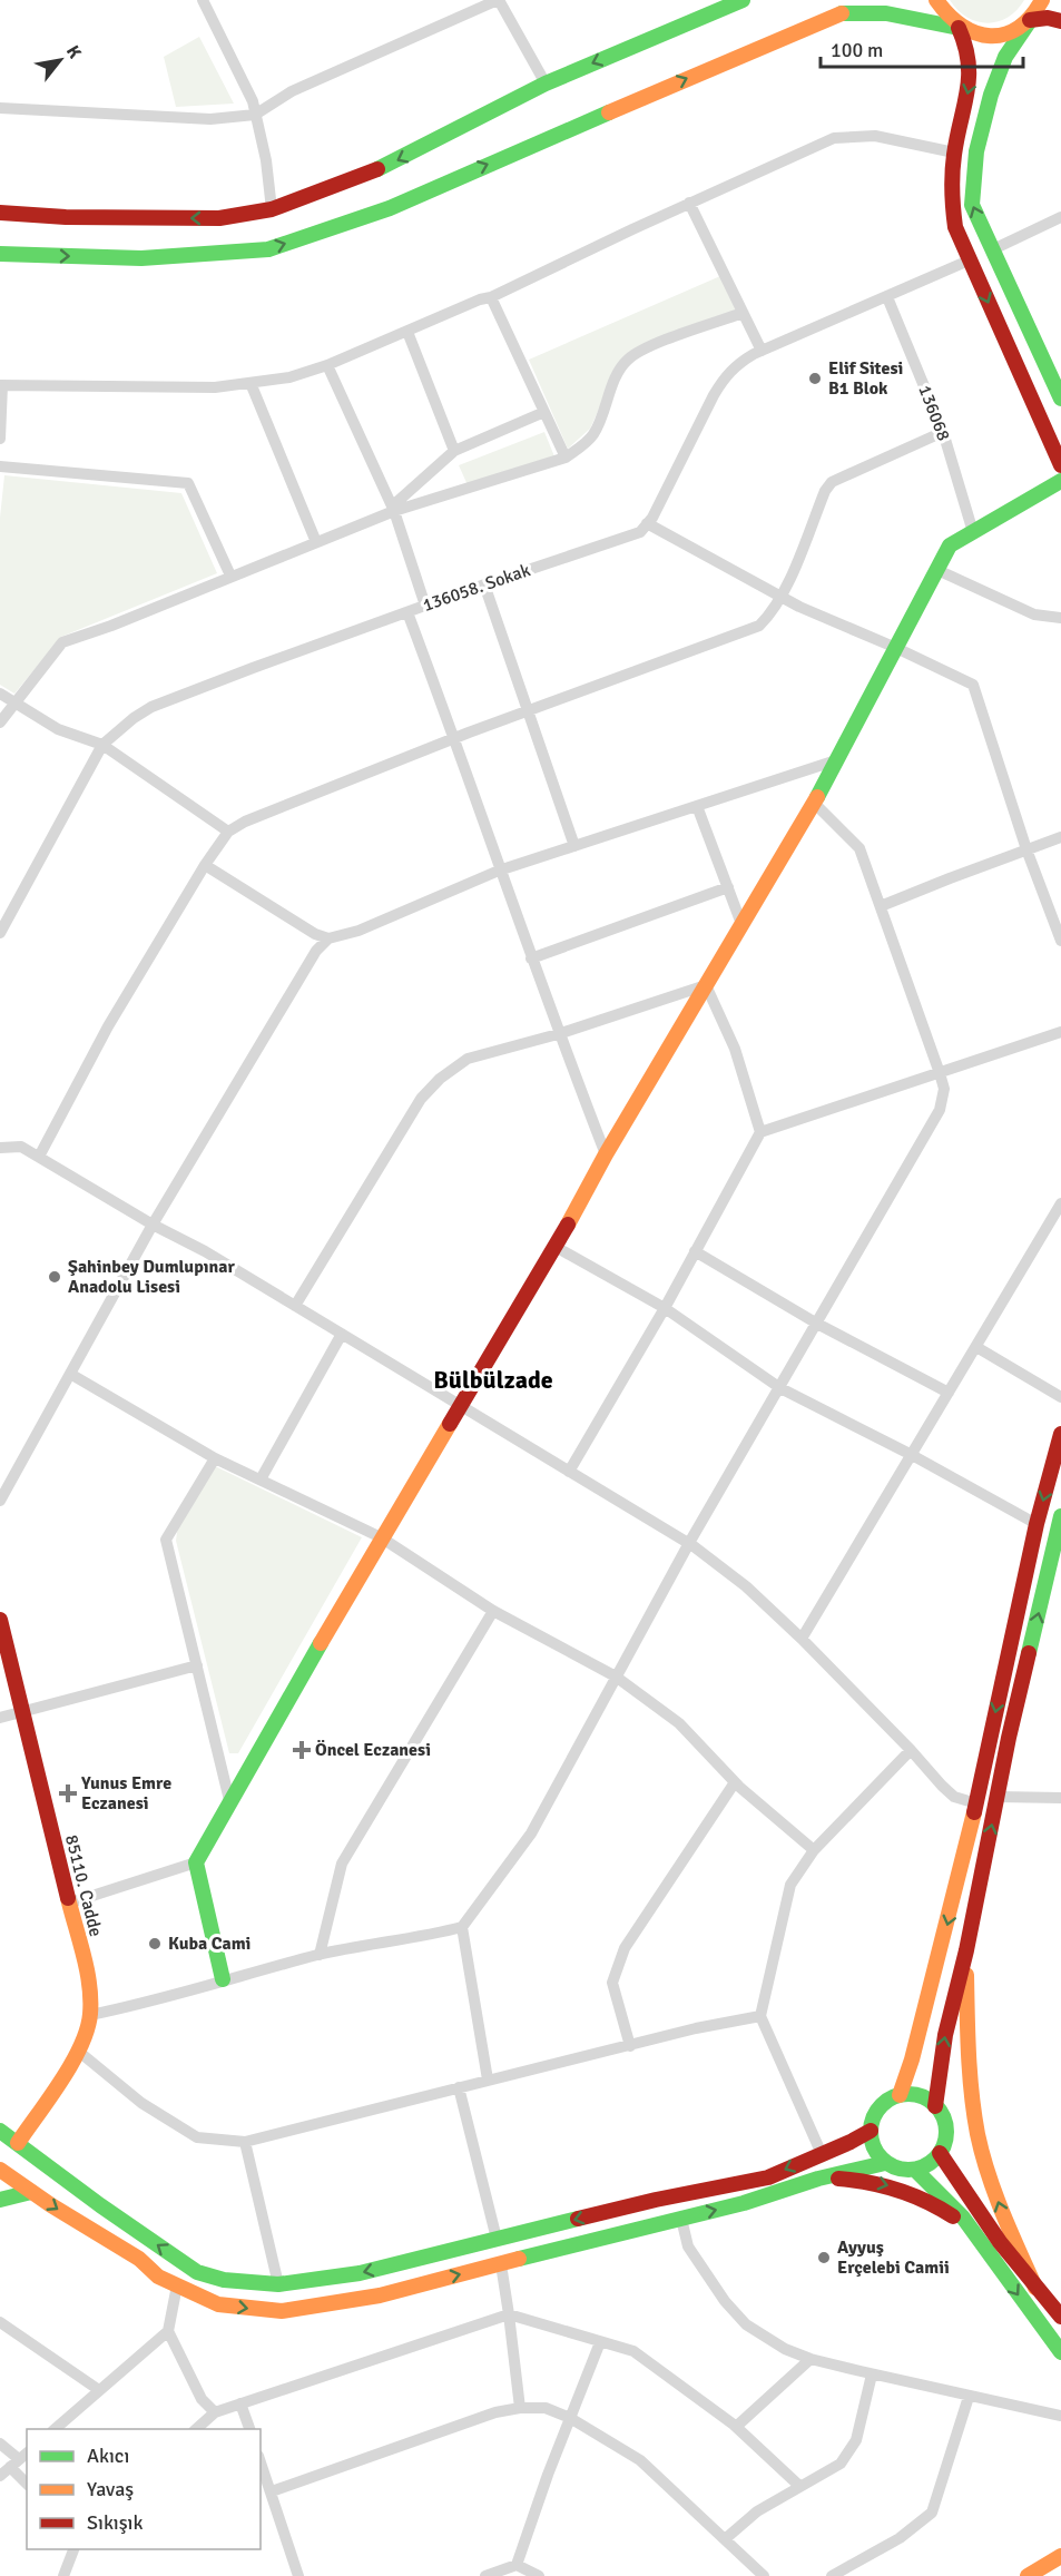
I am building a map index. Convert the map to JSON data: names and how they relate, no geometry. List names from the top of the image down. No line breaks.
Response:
{"streets":{"main road":["85110. Cadde"],"street":["136068","136058. Sokak"]},"districts":["Bülbülzade"],"places":{"other":["Elif Sitesi B1 Blok","Şahinbey Dumlupınar Anadolu Lisesi","Kuba Cami","Ayyuş Erçelebi Camii"],"health":["Öncel Eczanesi","Yunus Emre Eczanesi"]},"legend":["Akıcı","Yavaş","Sıkışık"],"scale_bar":"100 m","north":"top right"}
